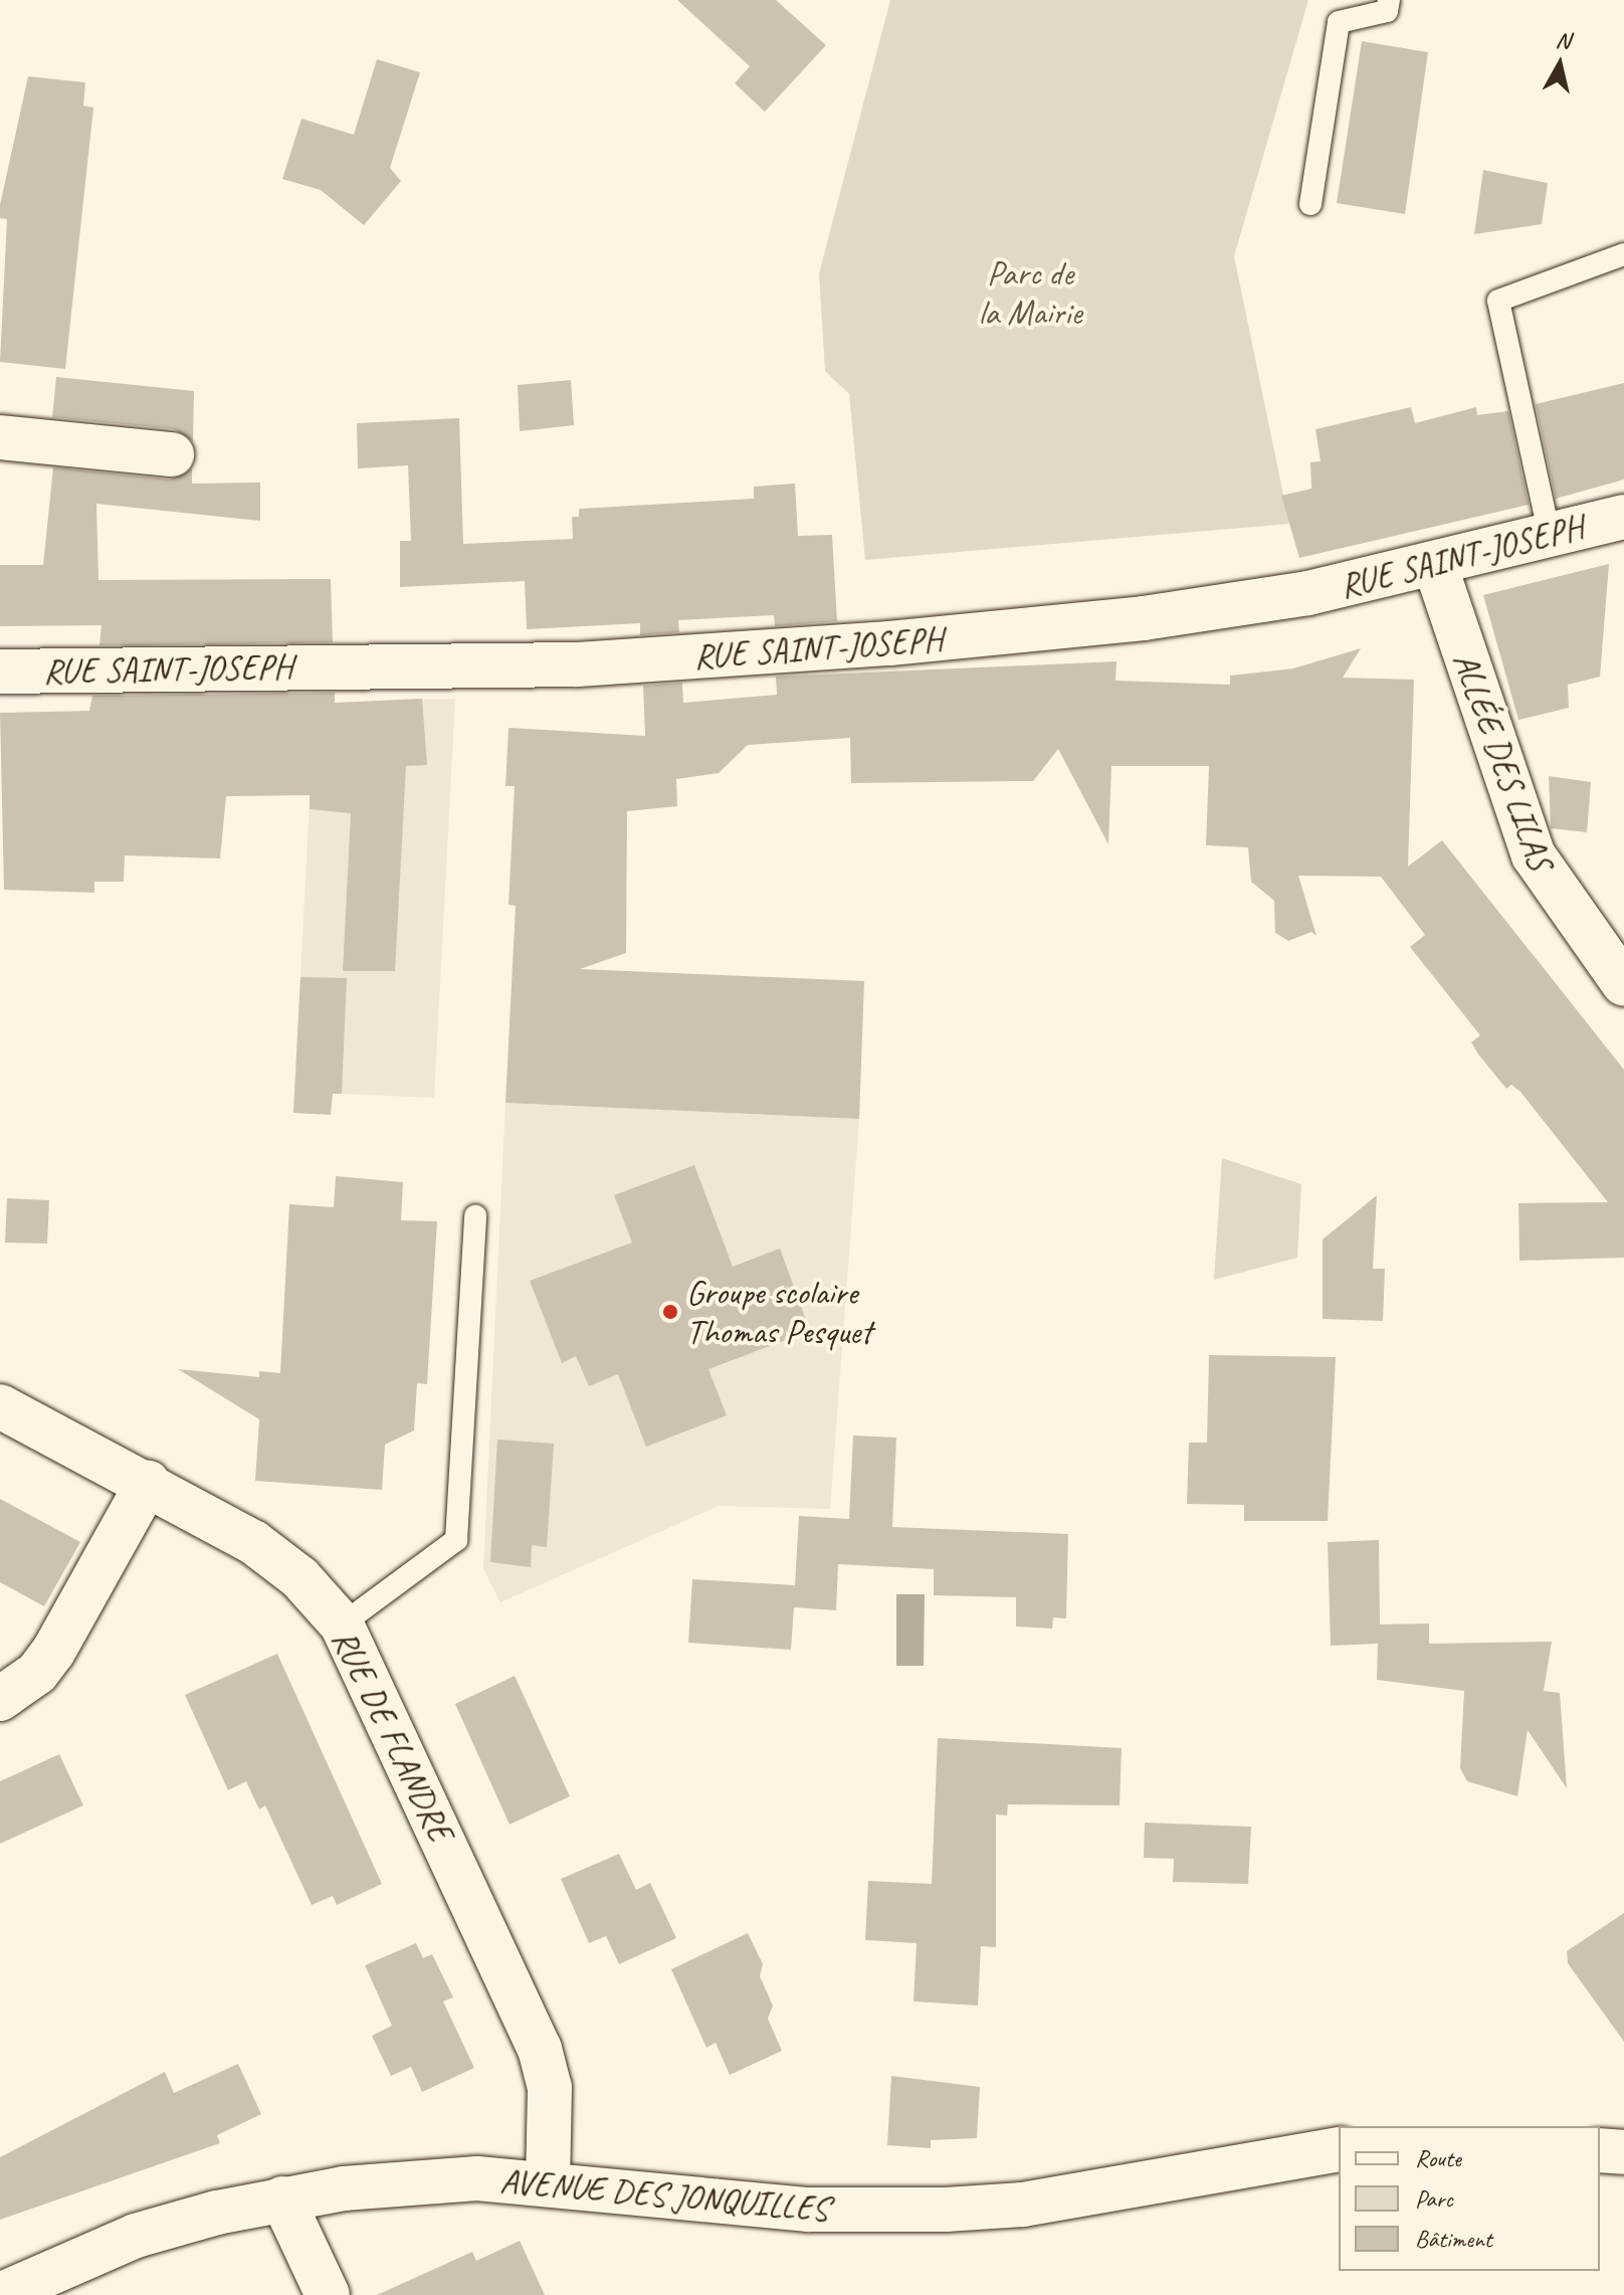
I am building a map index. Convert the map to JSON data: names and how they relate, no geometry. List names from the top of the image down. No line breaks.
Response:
{"streets":{"street":["RUE SAINT-JOSEPH","ALLÉE DES LILAS","RUE DE FLANDRE","AVENUE DES JONQUILLES"]},"crossings":[["RUE SAINT-JOSEPH","ALLÉE DES LILAS"],["RUE DE FLANDRE","AVENUE DES JONQUILLES"]],"parks":["Parc de la Mairie"],"places":["Groupe scolaire Thomas Pesquet"],"legend":["Route","Parc","Bâtiment"],"north":"top"}
